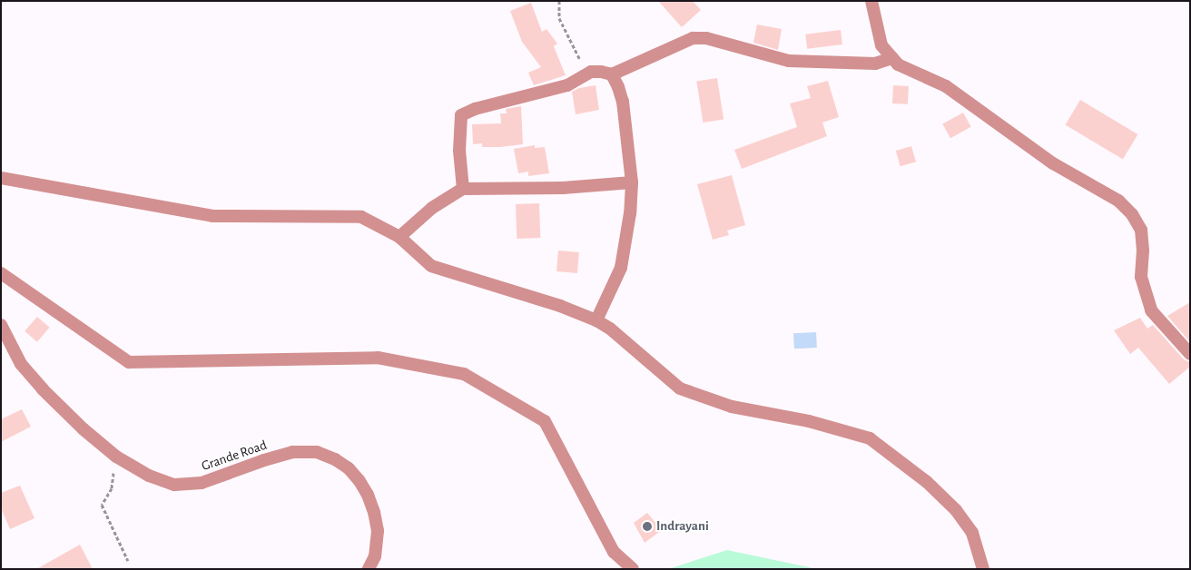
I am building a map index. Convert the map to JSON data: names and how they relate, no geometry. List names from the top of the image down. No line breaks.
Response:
{"streets":{"street":["Grande Road"]},"places":["Indrayani"]}
